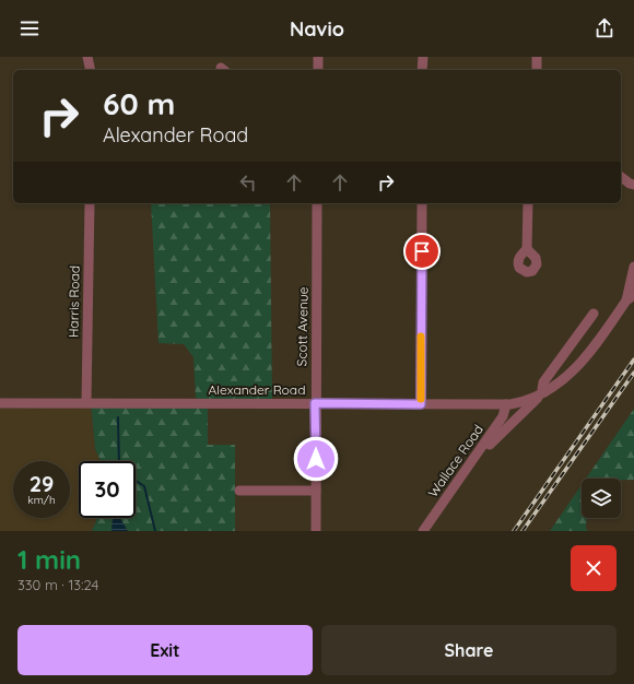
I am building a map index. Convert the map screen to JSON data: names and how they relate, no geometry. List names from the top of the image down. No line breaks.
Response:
{"streets":{"street":["Harris Road","Scott Avenue","Alexander Road","Wallace Road"]},"crossings":[["Harris Road","Alexander Road"],["Scott Avenue","Alexander Road"],["Alexander Road","Wallace Road"]],"page":{"header":"Navio","turn":["60 m","Alexander Road"],"speed":"29 km/h","limit":"30","heading":["1 min","330 m · 13:24"],"buttons":["Exit","Share"]}}
